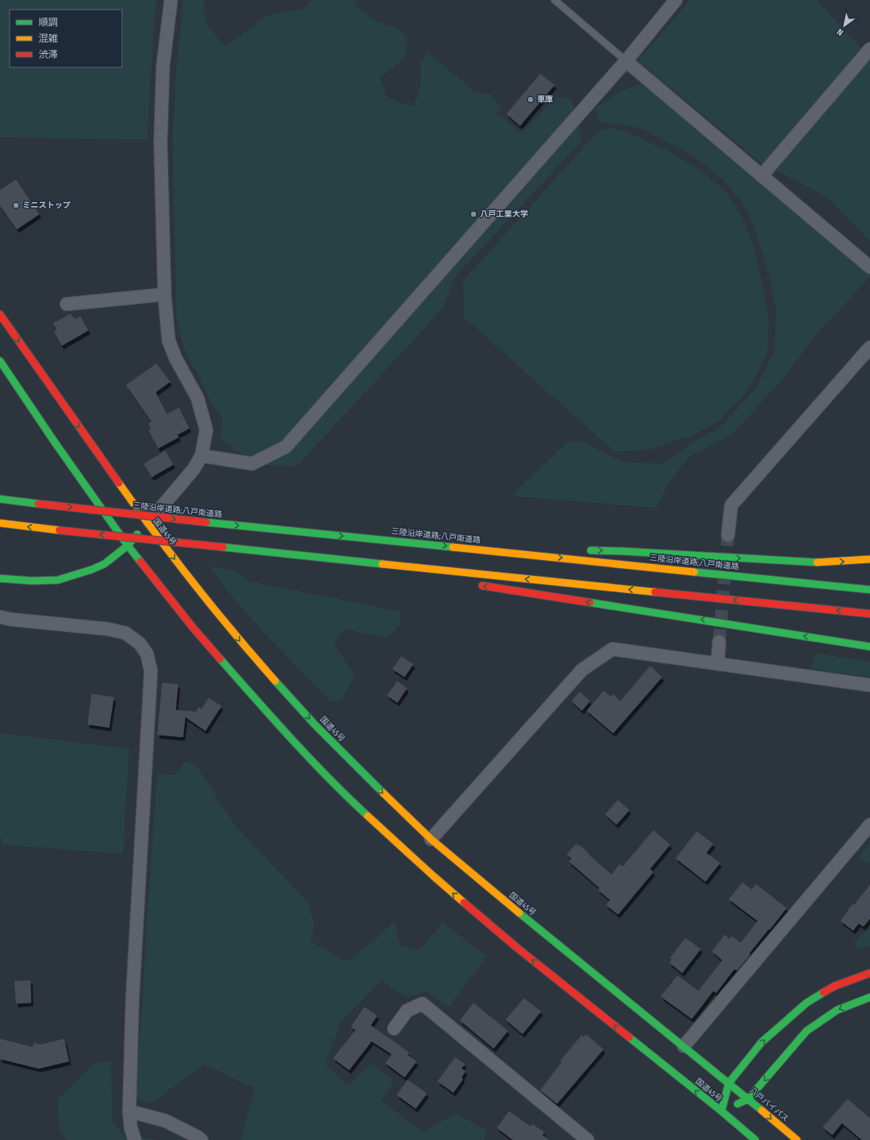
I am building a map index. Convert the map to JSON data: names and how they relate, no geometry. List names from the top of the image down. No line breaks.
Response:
{"streets":{"main road":["三陸沿岸道路;八戸南道路","国道45号","八戸バイパス"]},"crossings":[["国道45号","八戸バイパス"]],"places":["車庫","ミニストップ","八戸工業大学"],"legend":["順調","混雑","渋滞"],"north":"bottom left"}
